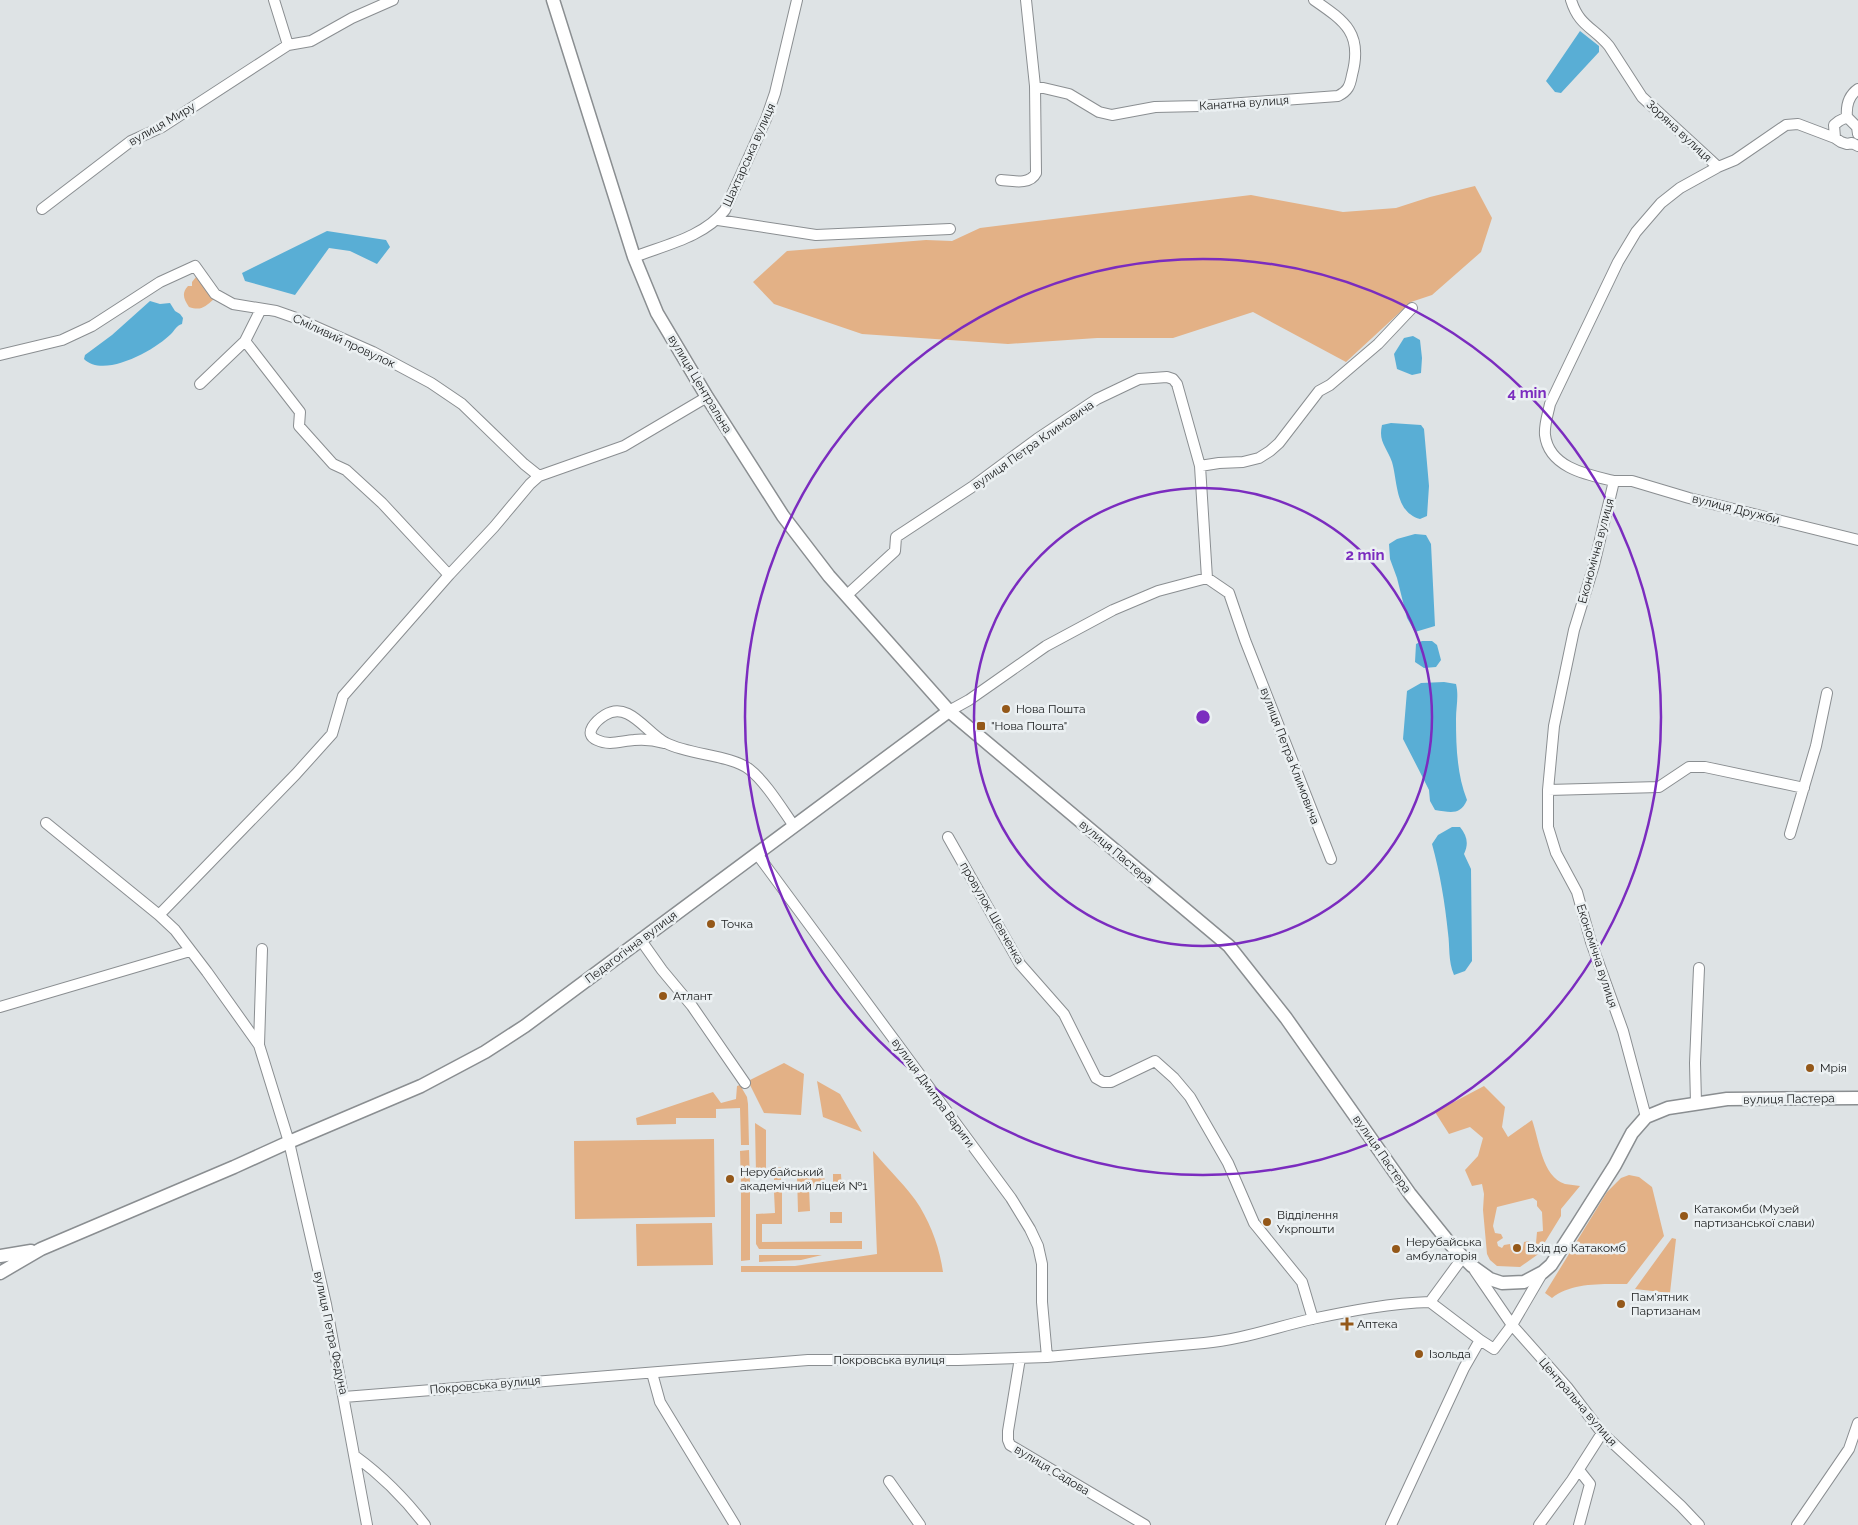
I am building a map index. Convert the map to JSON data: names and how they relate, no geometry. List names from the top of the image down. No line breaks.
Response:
{"streets":{"street":["Канатна вулиця","вулиця Миру","Зоряна вулиця","Шахтарська вулиця","Сміливий провулок","вулиця Центральна","вулиця Петра Климовича","вулиця Дружби","Економічна вулиця","вулиця Пастера","провулок Шевченка","Педагогічна вулиця","вулиця Дмитра Вариги","вулиця Петра Федуна","Покровська вулиця","Центральна вулиця","вулиця Садова"]},"crossings":[["Зоряна вулиця","Економічна вулиця"],["Шахтарська вулиця","вулиця Центральна"],["вулиця Центральна","вулиця Петра Климовича"],["вулиця Центральна","вулиця Пастера"],["вулиця Центральна","Педагогічна вулиця"],["вулиця Дружби","Економічна вулиця"],["Економічна вулиця","вулиця Пастера"],["вулиця Пастера","Педагогічна вулиця"],["вулиця Пастера","Центральна вулиця"],["провулок Шевченка","Покровська вулиця"],["Педагогічна вулиця","вулиця Дмитра Вариги"],["Педагогічна вулиця","вулиця Петра Федуна"],["вулиця Дмитра Вариги","Покровська вулиця"],["вулиця Петра Федуна","Покровська вулиця"],["Покровська вулиця","вулиця Садова"]],"places":{"other":["Нова Пошта","Точка","Атлант","Мрія","Нерубайський академічний ліцей №1","Катакомби (Музей партизанської слави)","Відділення Укрпошти","Вхід до Катакомб","Нерубайська амбулаторія","Пам'ятник Партизанам","Ізольда"],"transit":["\"Нова Пошта\""],"health":["Аптека"]},"rings":["4 min","2 min"]}
